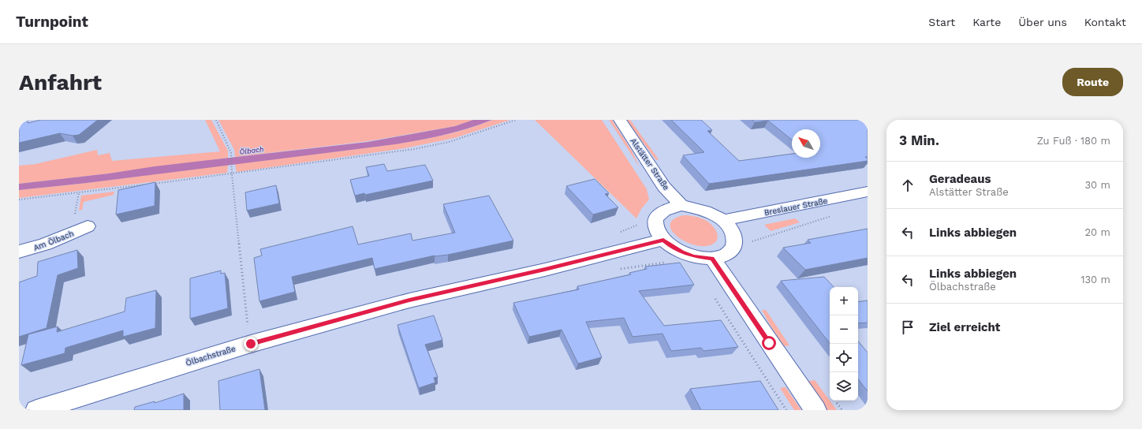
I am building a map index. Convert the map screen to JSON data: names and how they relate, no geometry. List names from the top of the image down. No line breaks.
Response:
{"streets":{"street":["Alstätter Straße","Breslauer Straße","Am Ölbach","Ölbachstraße"]},"crossings":[["Alstätter Straße","Breslauer Straße"],["Alstätter Straße","Ölbachstraße"],["Breslauer Straße","Ölbachstraße"]],"water":["Ölbach"],"north":"top left","page":{"header":"Turnpoint","nav":["Start","Karte","Über uns","Kontakt"],"buttons":"Route","title":"Anfahrt","heading":["3 Min.","Zu Fuß · 180 m"],"list":[["Geradeaus","Alstätter Straße","30 m"],["Links abbiegen","20 m"],["Links abbiegen","Ölbachstraße","130 m"],"Ziel erreicht"],"map_buttons":["+","−"]}}
